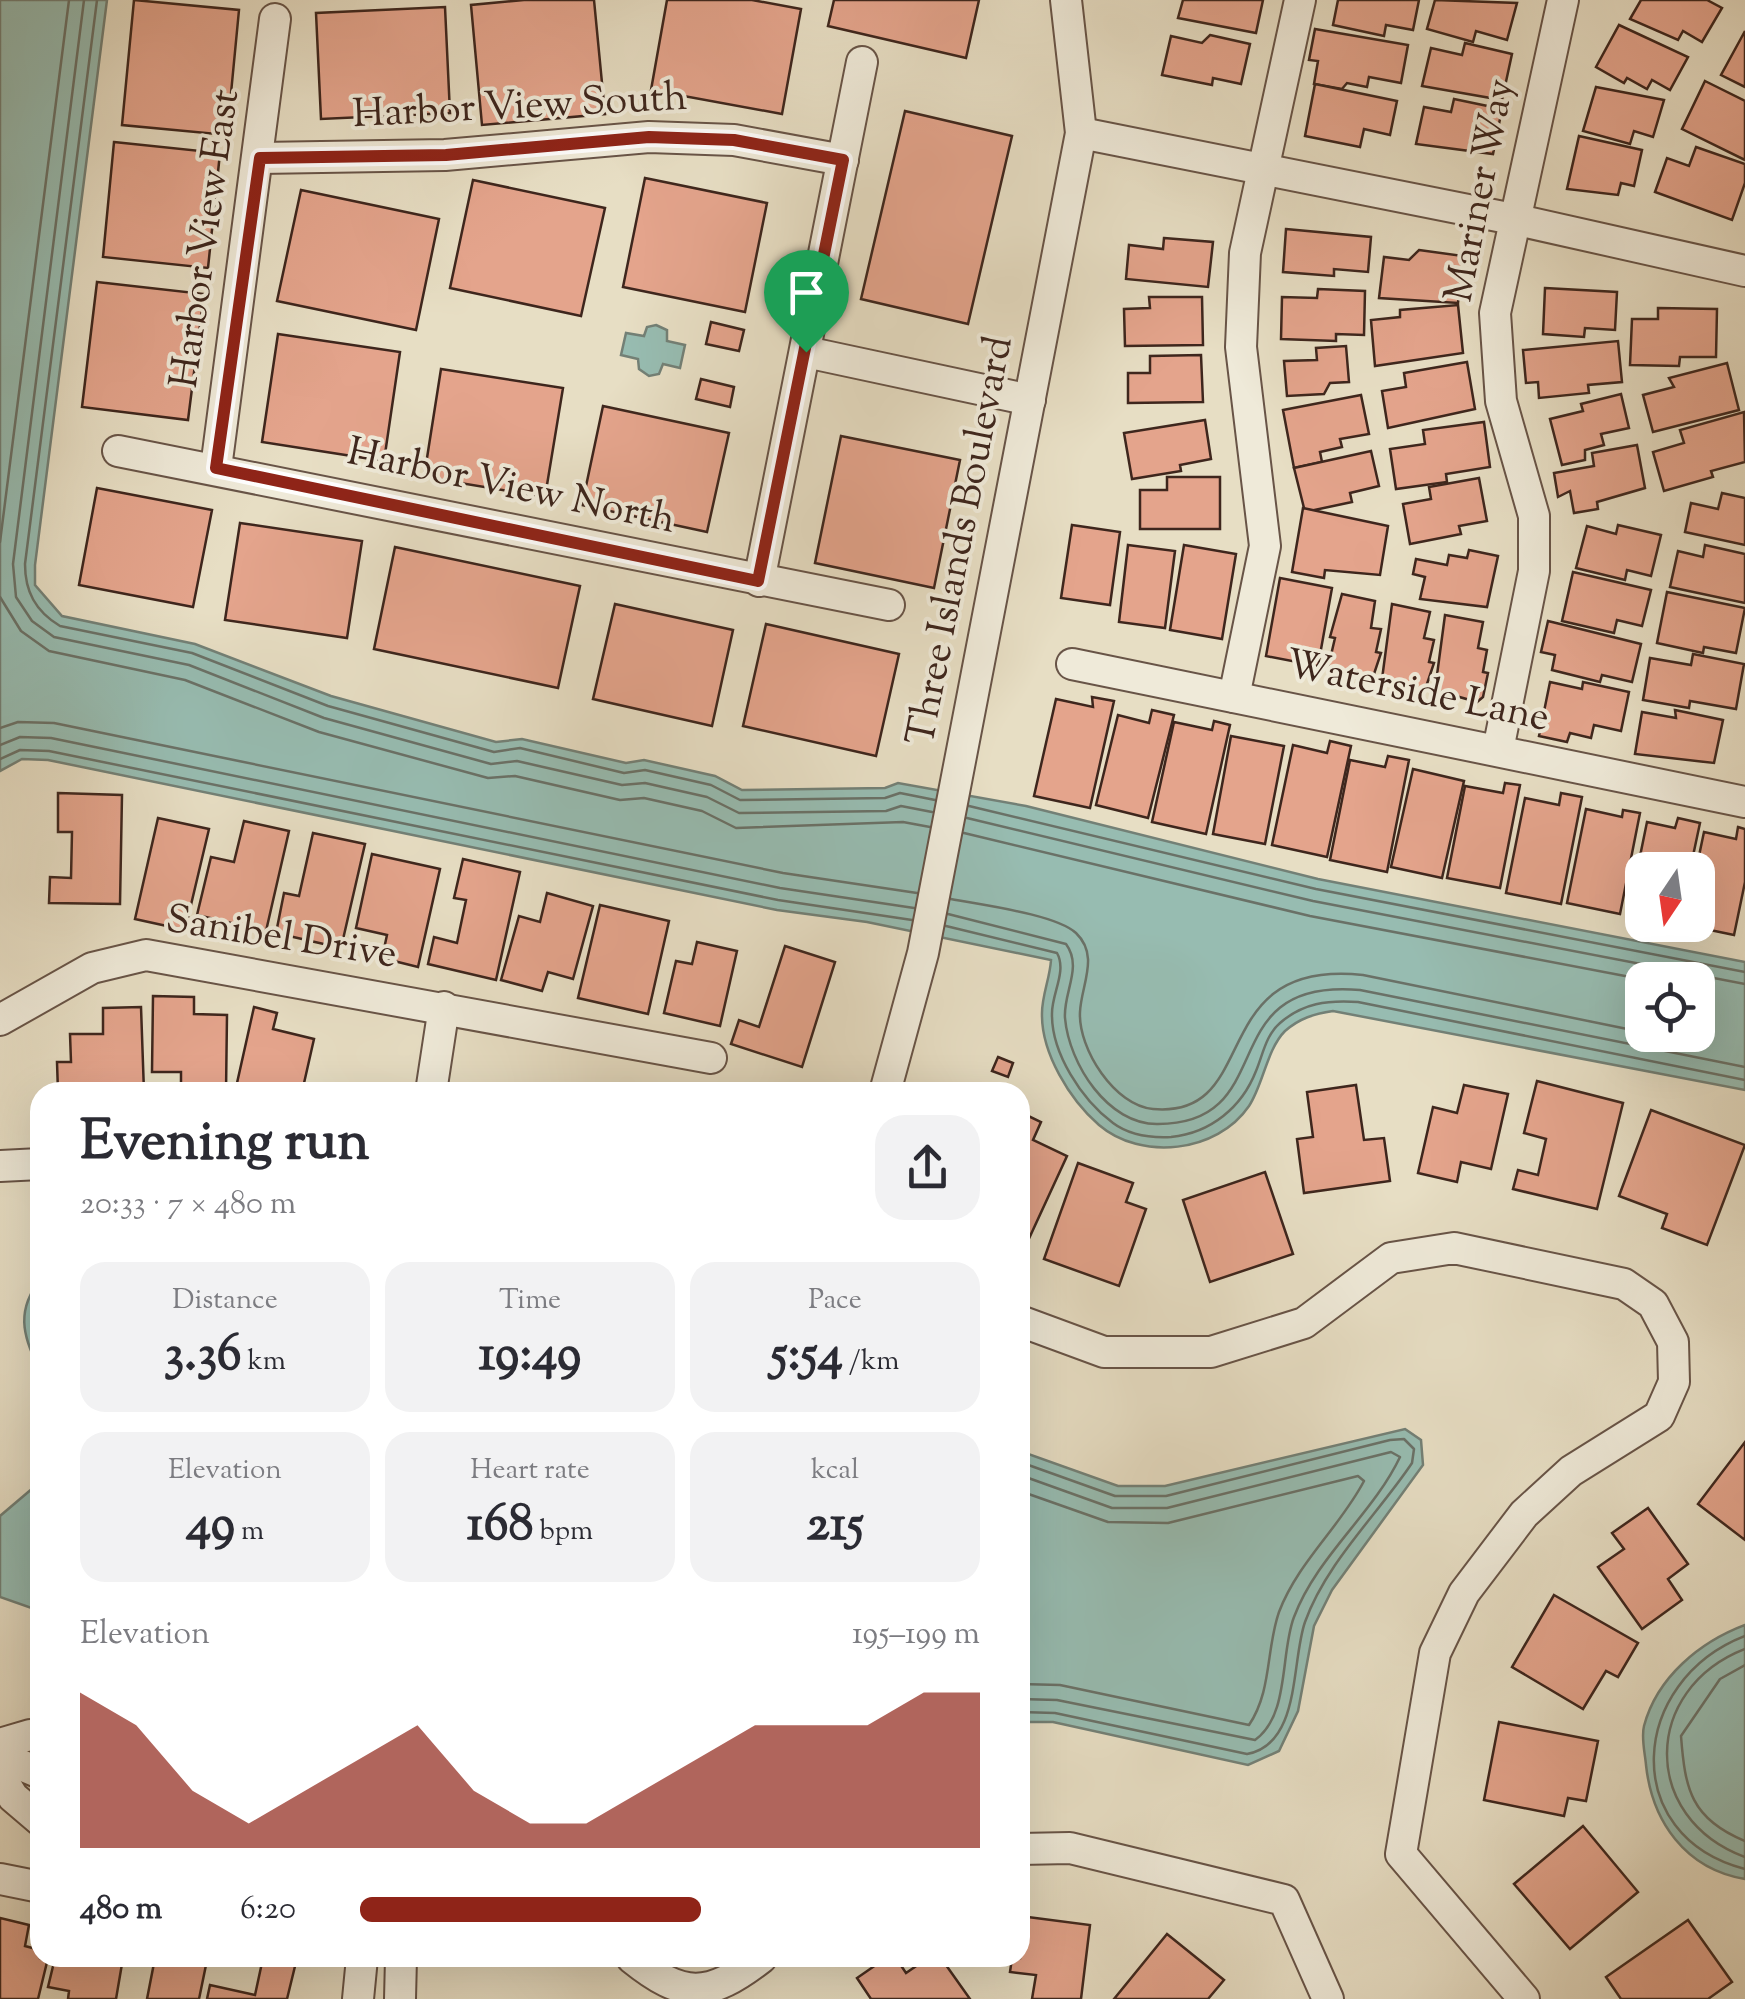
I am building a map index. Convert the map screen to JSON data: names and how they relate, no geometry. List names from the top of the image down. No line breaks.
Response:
{"streets":{"street":["Harbor View South","Mariner Way","Harbor View East","Harbor View North","Three Islands Boulevard","Waterside Lane","Sanibel Drive"]},"crossings":[["Harbor View South","Harbor View East"],["Mariner Way","Waterside Lane"],["Harbor View East","Harbor View North"]],"north":"bottom","page":{"heading":["Evening run","20:33 · 7 × 480 m"],"stats":[["Distance","3.36 km"],["Time","19:49"],["Pace","5:54 /km"],["Elevation","49 m"],["Heart rate","168 bpm"],["kcal","215"]],"chart":["Elevation","195–199 m"],"list":[{"name":"480 m","note":"6:20"}]}}
